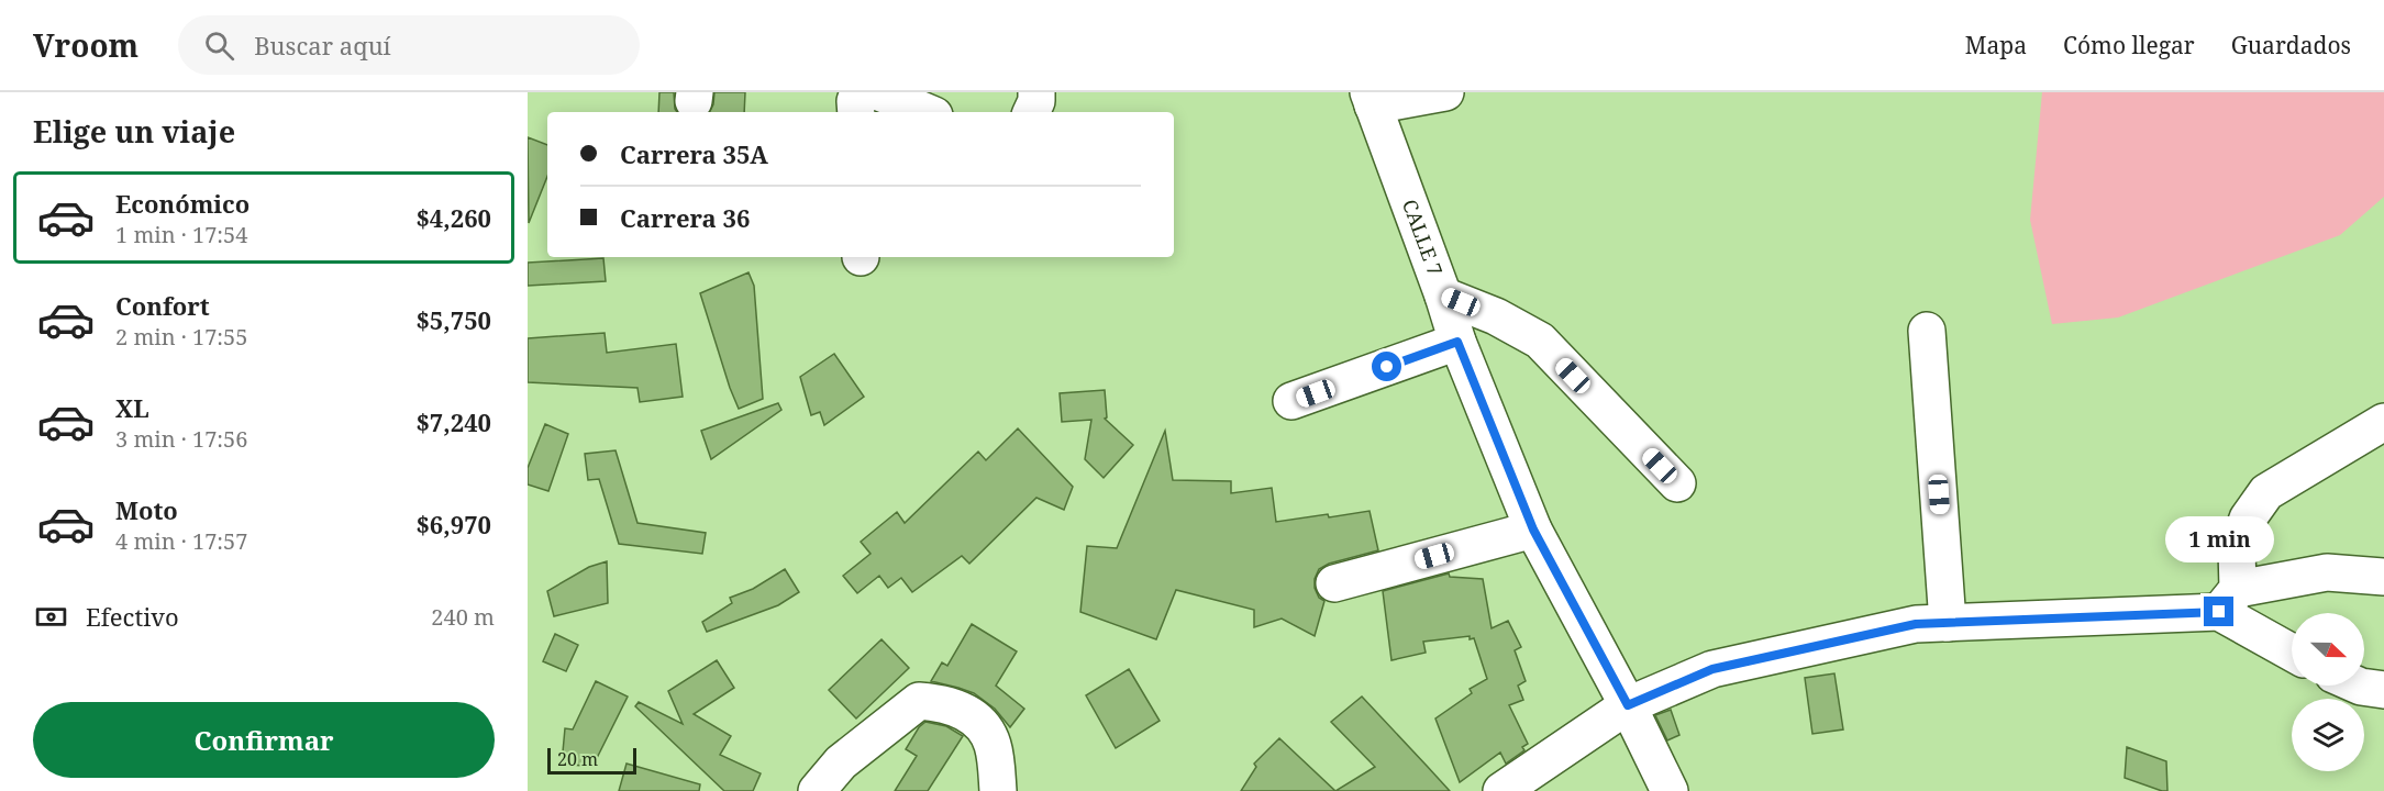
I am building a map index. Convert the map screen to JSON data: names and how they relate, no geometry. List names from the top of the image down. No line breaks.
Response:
{"streets":{"street":["CALLE 7"]},"scale_bar":"20 m","north":"right","page":{"header":"Vroom","search":"Buscar aquí","nav":["Mapa","Cómo llegar","Guardados"],"heading":"Elige un viaje","banner":["Carrera 35A","Carrera 36"],"list":[{"name":"Económico","note":"1 min · 17:54","value":"$4,260"},{"name":"Confort","note":"2 min · 17:55","value":"$5,750"},{"name":"XL","note":"3 min · 17:56","value":"$7,240"},{"name":"Moto","note":"4 min · 17:57","value":"$6,970"}],"bubble":"1 min","pay":["Efectivo","240 m"],"buttons":"Confirmar","scale":"20 m"}}
